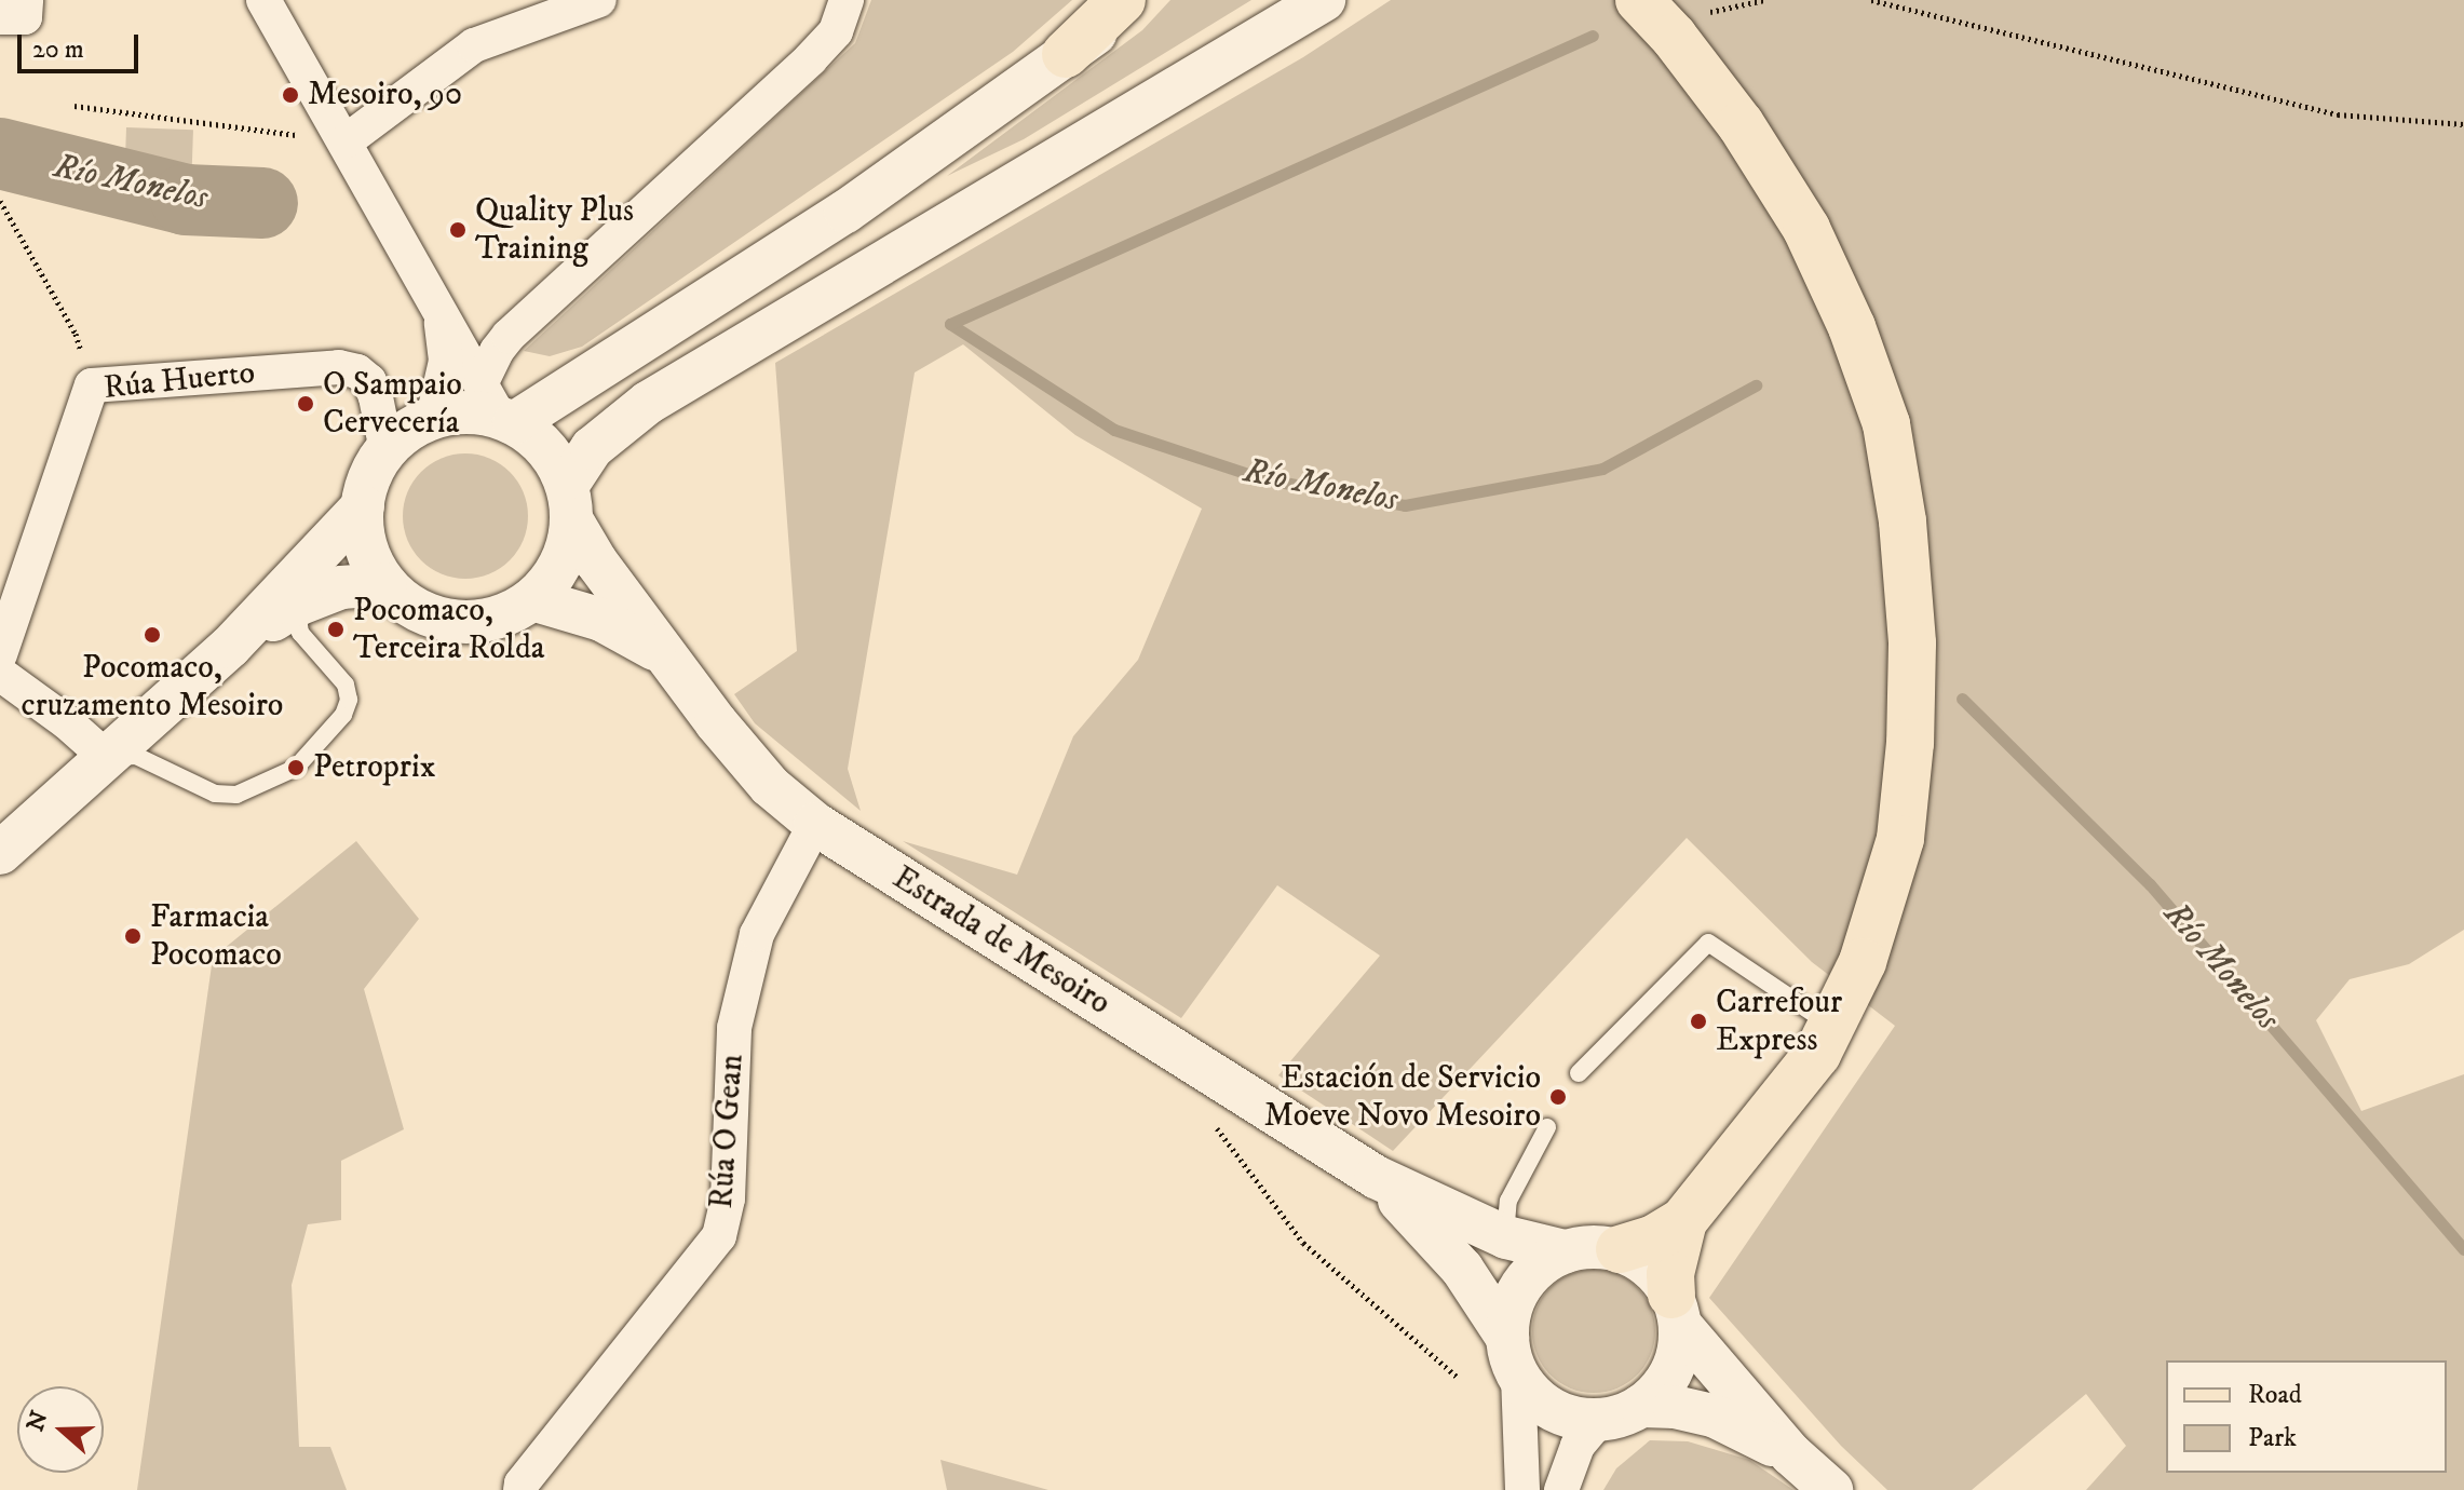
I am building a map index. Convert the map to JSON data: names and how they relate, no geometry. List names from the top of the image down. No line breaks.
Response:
{"streets":{"street":["Rúa Huerto","Estrada de Mesoiro","Rúa O Gean"]},"crossings":[["Rúa Huerto","Estrada de Mesoiro"],["Estrada de Mesoiro","Rúa O Gean"]],"water":["Río Monelos"],"places":["Mesoiro, 90","Quality Plus Training","O Sampaio Cervecería","Pocomaco, Terceira Rolda","Pocomaco, cruzamento Mesoiro","Petroprix","Farmacia Pocomaco","Carrefour Express","Estación de Servicio Moeve Novo Mesoiro"],"legend":["Road","Park"],"scale_bar":"20 m","north":"left"}
